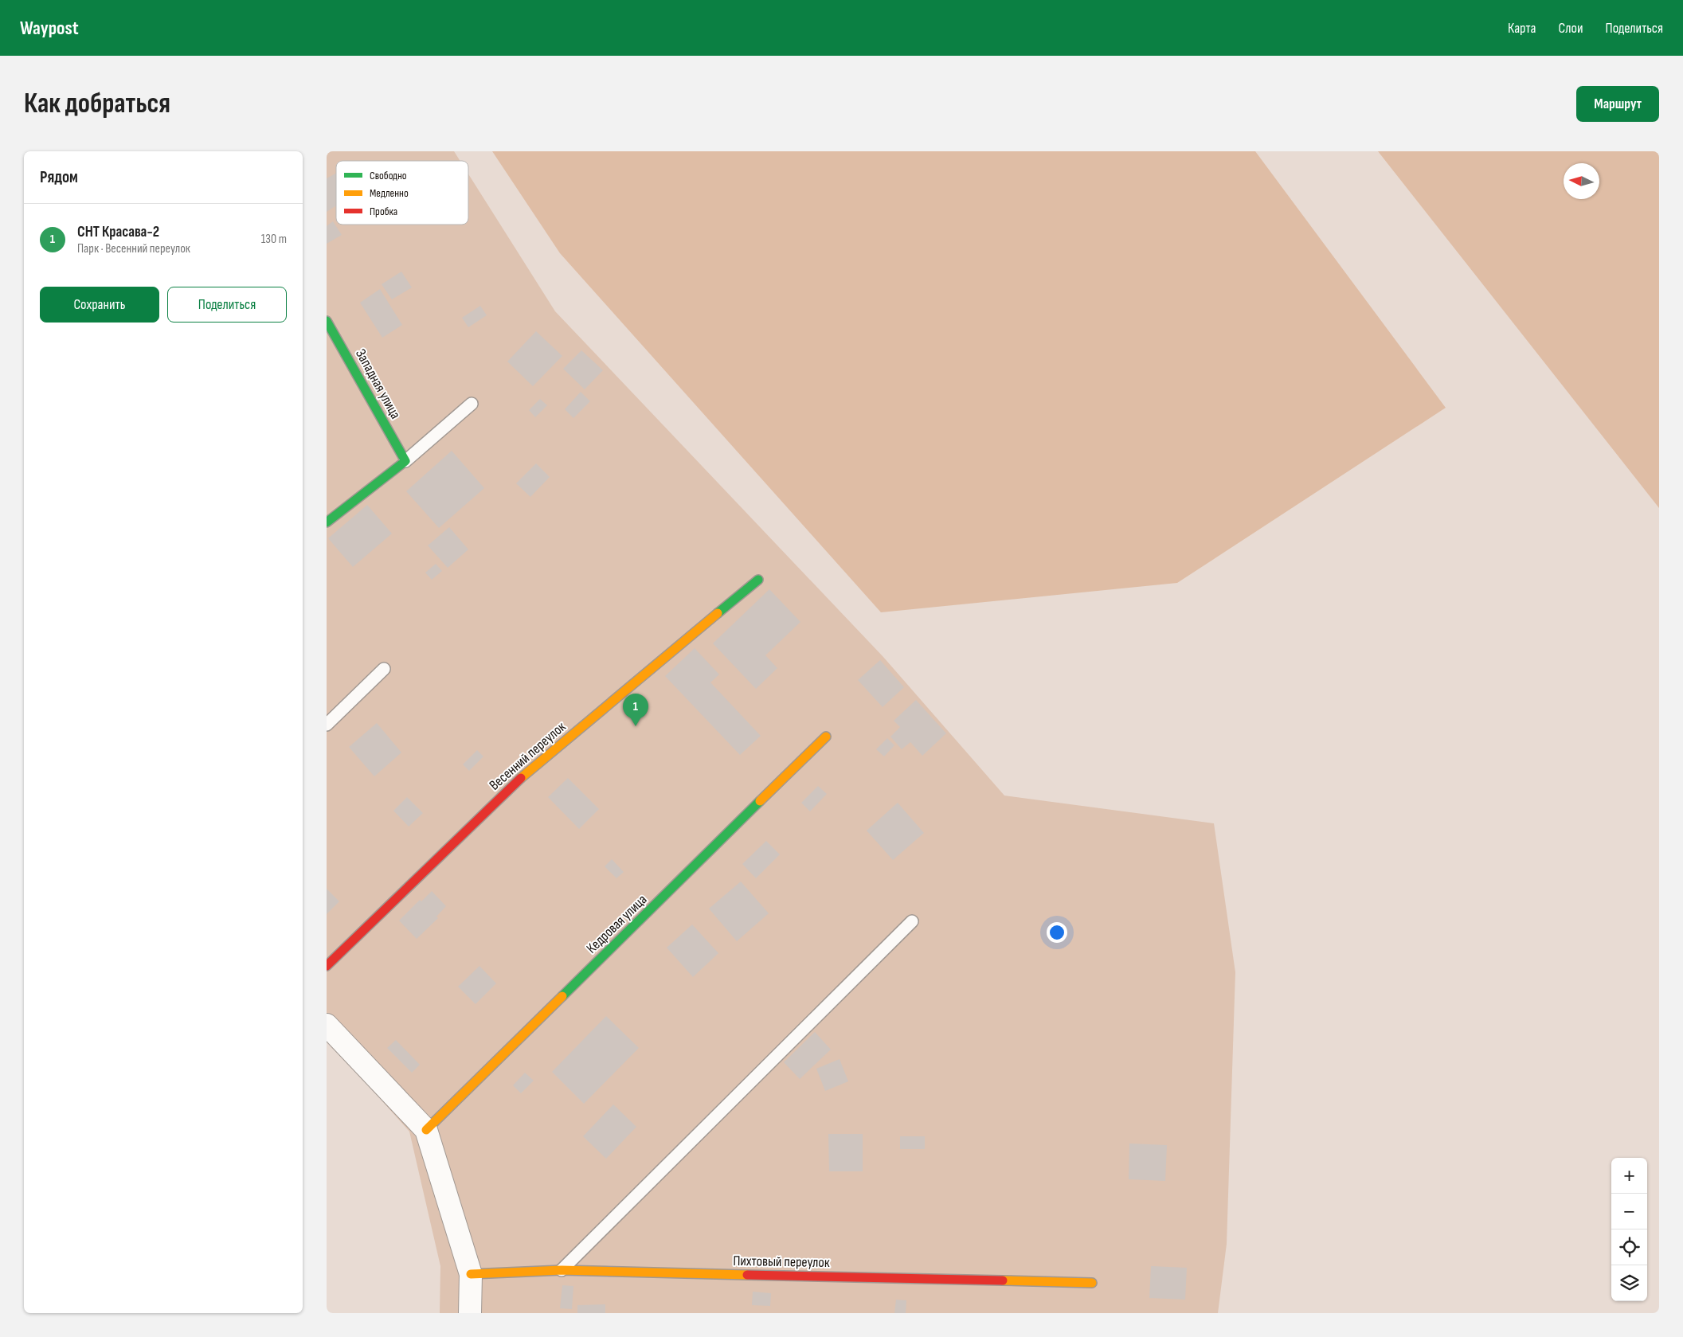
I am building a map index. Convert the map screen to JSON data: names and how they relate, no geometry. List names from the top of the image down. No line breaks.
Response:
{"streets":{"street":["Западная улица","Весенний переулок","Кедровая улица","Пихтовый переулок"]},"legend":["Свободно","Медленно","Пробка"],"north":"left","page":{"header":"Waypost","nav":["Карта","Слои","Поделиться"],"buttons":["Маршрут",["Сохранить","Поделиться"]],"title":"Как добраться","heading":"Рядом","list":[{"mark":"1","name":"СНТ Красава-2","note":"Парк · Весенний переулок","value":"130 m"}],"pins":"1","map_buttons":["+","−"]}}
